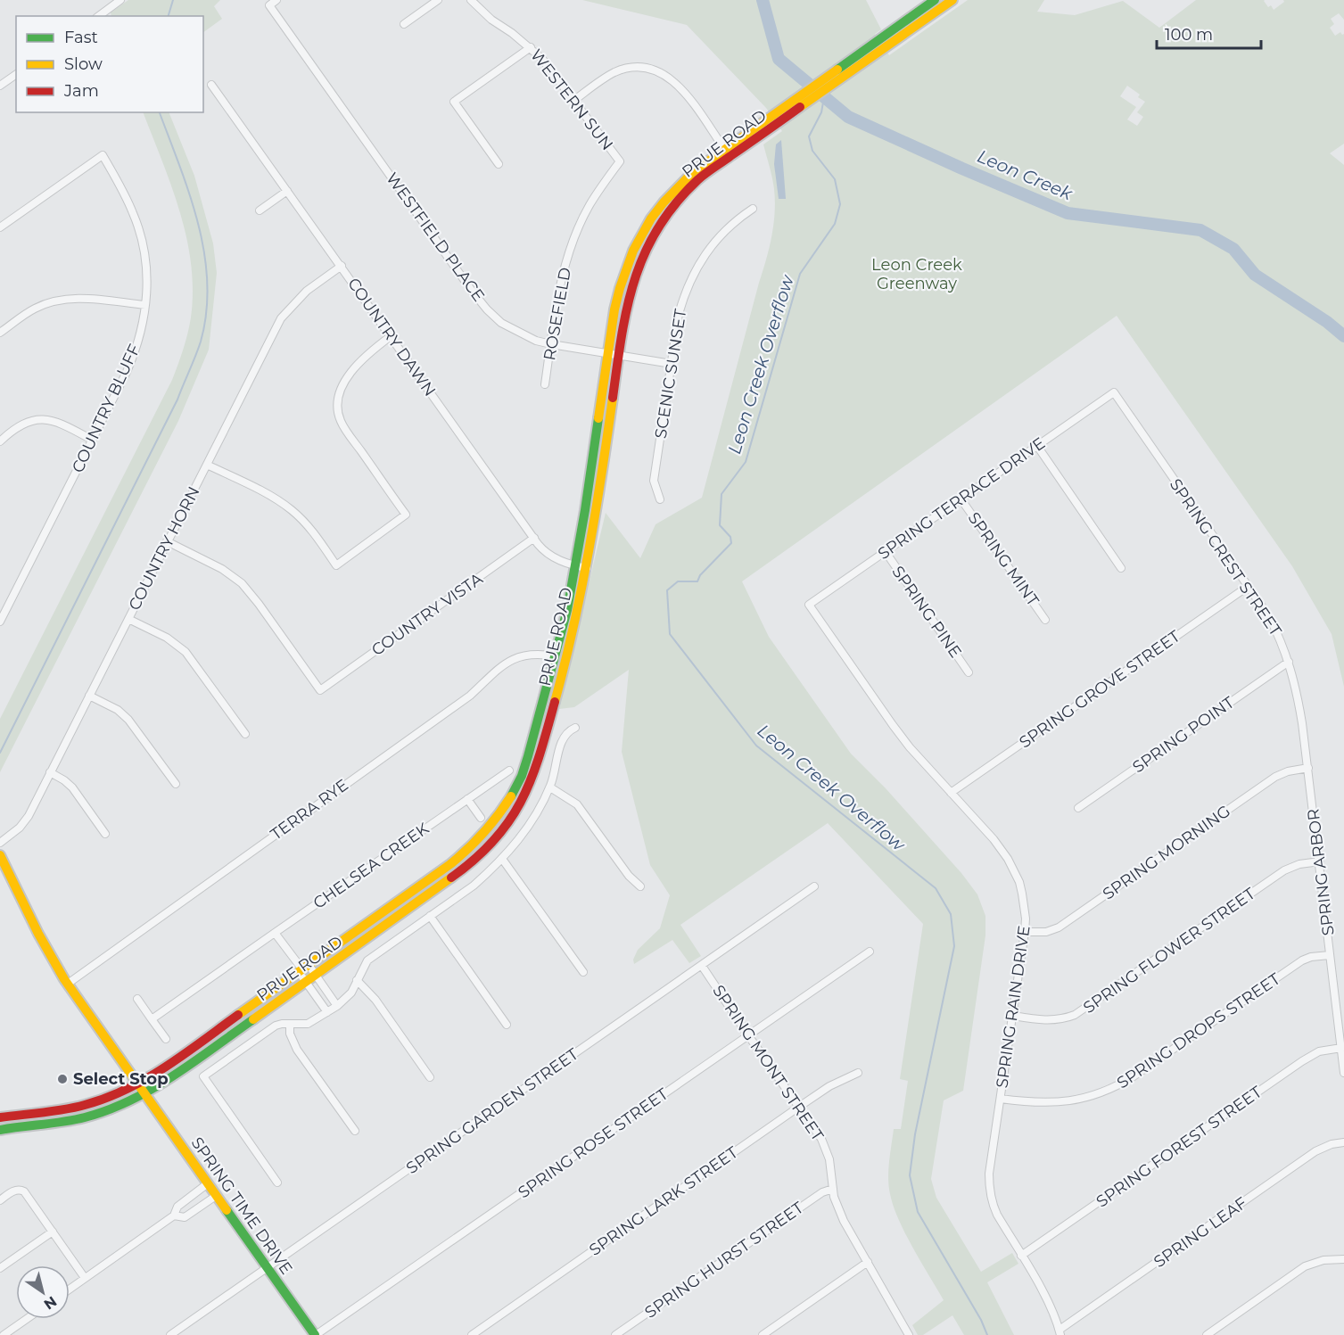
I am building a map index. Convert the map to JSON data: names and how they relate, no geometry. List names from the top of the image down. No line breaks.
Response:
{"streets":{"main road":["PRUE ROAD","SPRING TIME DRIVE"],"street":["WESTERN SUN","WESTFIELD PLACE","ROSEFIELD","COUNTRY DAWN","SCENIC SUNSET","COUNTRY BLUFF","SPRING TERRACE DRIVE","COUNTRY HORN","SPRING CREST STREET","SPRING MINT","SPRING PINE","COUNTRY VISTA","SPRING GROVE STREET","SPRING POINT","TERRA RYE","SPRING MORNING","CHELSEA CREEK","SPRING ARBOR","SPRING FLOWER STREET","SPRING RAIN DRIVE","SPRING DROPS STREET","SPRING MONT STREET","SPRING GARDEN STREET","SPRING ROSE STREET","SPRING FOREST STREET","SPRING LARK STREET","SPRING LEAF","SPRING HURST STREET"]},"crossings":[["WESTERN SUN","ROSEFIELD"],["PRUE ROAD","WESTFIELD PLACE"],["PRUE ROAD","COUNTRY DAWN"],["PRUE ROAD","TERRA RYE"],["PRUE ROAD","SPRING TIME DRIVE"],["WESTFIELD PLACE","ROSEFIELD"],["WESTFIELD PLACE","SCENIC SUNSET"],["COUNTRY DAWN","COUNTRY HORN"],["COUNTRY DAWN","COUNTRY VISTA"],["SPRING TERRACE DRIVE","SPRING CREST STREET"],["SPRING TERRACE DRIVE","SPRING MINT"],["SPRING TERRACE DRIVE","SPRING PINE"],["SPRING TERRACE DRIVE","SPRING RAIN DRIVE"],["COUNTRY HORN","COUNTRY VISTA"],["SPRING CREST STREET","SPRING GROVE STREET"],["SPRING CREST STREET","SPRING POINT"],["SPRING CREST STREET","SPRING MORNING"],["SPRING CREST STREET","SPRING ARBOR"],["SPRING GROVE STREET","SPRING RAIN DRIVE"],["TERRA RYE","SPRING TIME DRIVE"],["SPRING MORNING","SPRING ARBOR"],["SPRING MORNING","SPRING RAIN DRIVE"],["SPRING ARBOR","SPRING FLOWER STREET"],["SPRING ARBOR","SPRING DROPS STREET"],["SPRING ARBOR","SPRING FOREST STREET"],["SPRING FLOWER STREET","SPRING RAIN DRIVE"],["SPRING RAIN DRIVE","SPRING DROPS STREET"],["SPRING RAIN DRIVE","SPRING FOREST STREET"],["SPRING RAIN DRIVE","SPRING LEAF"],["SPRING MONT STREET","SPRING GARDEN STREET"],["SPRING MONT STREET","SPRING ROSE STREET"],["SPRING MONT STREET","SPRING LARK STREET"],["SPRING MONT STREET","SPRING HURST STREET"],["SPRING GARDEN STREET","SPRING TIME DRIVE"],["SPRING ROSE STREET","SPRING TIME DRIVE"]],"water":["Leon Creek","Leon Creek Overflow"],"parks":["Leon Creek Greenway"],"places":["Select Stop"],"legend":["Fast","Slow","Jam"],"scale_bar":"100 m","north":"bottom right"}
